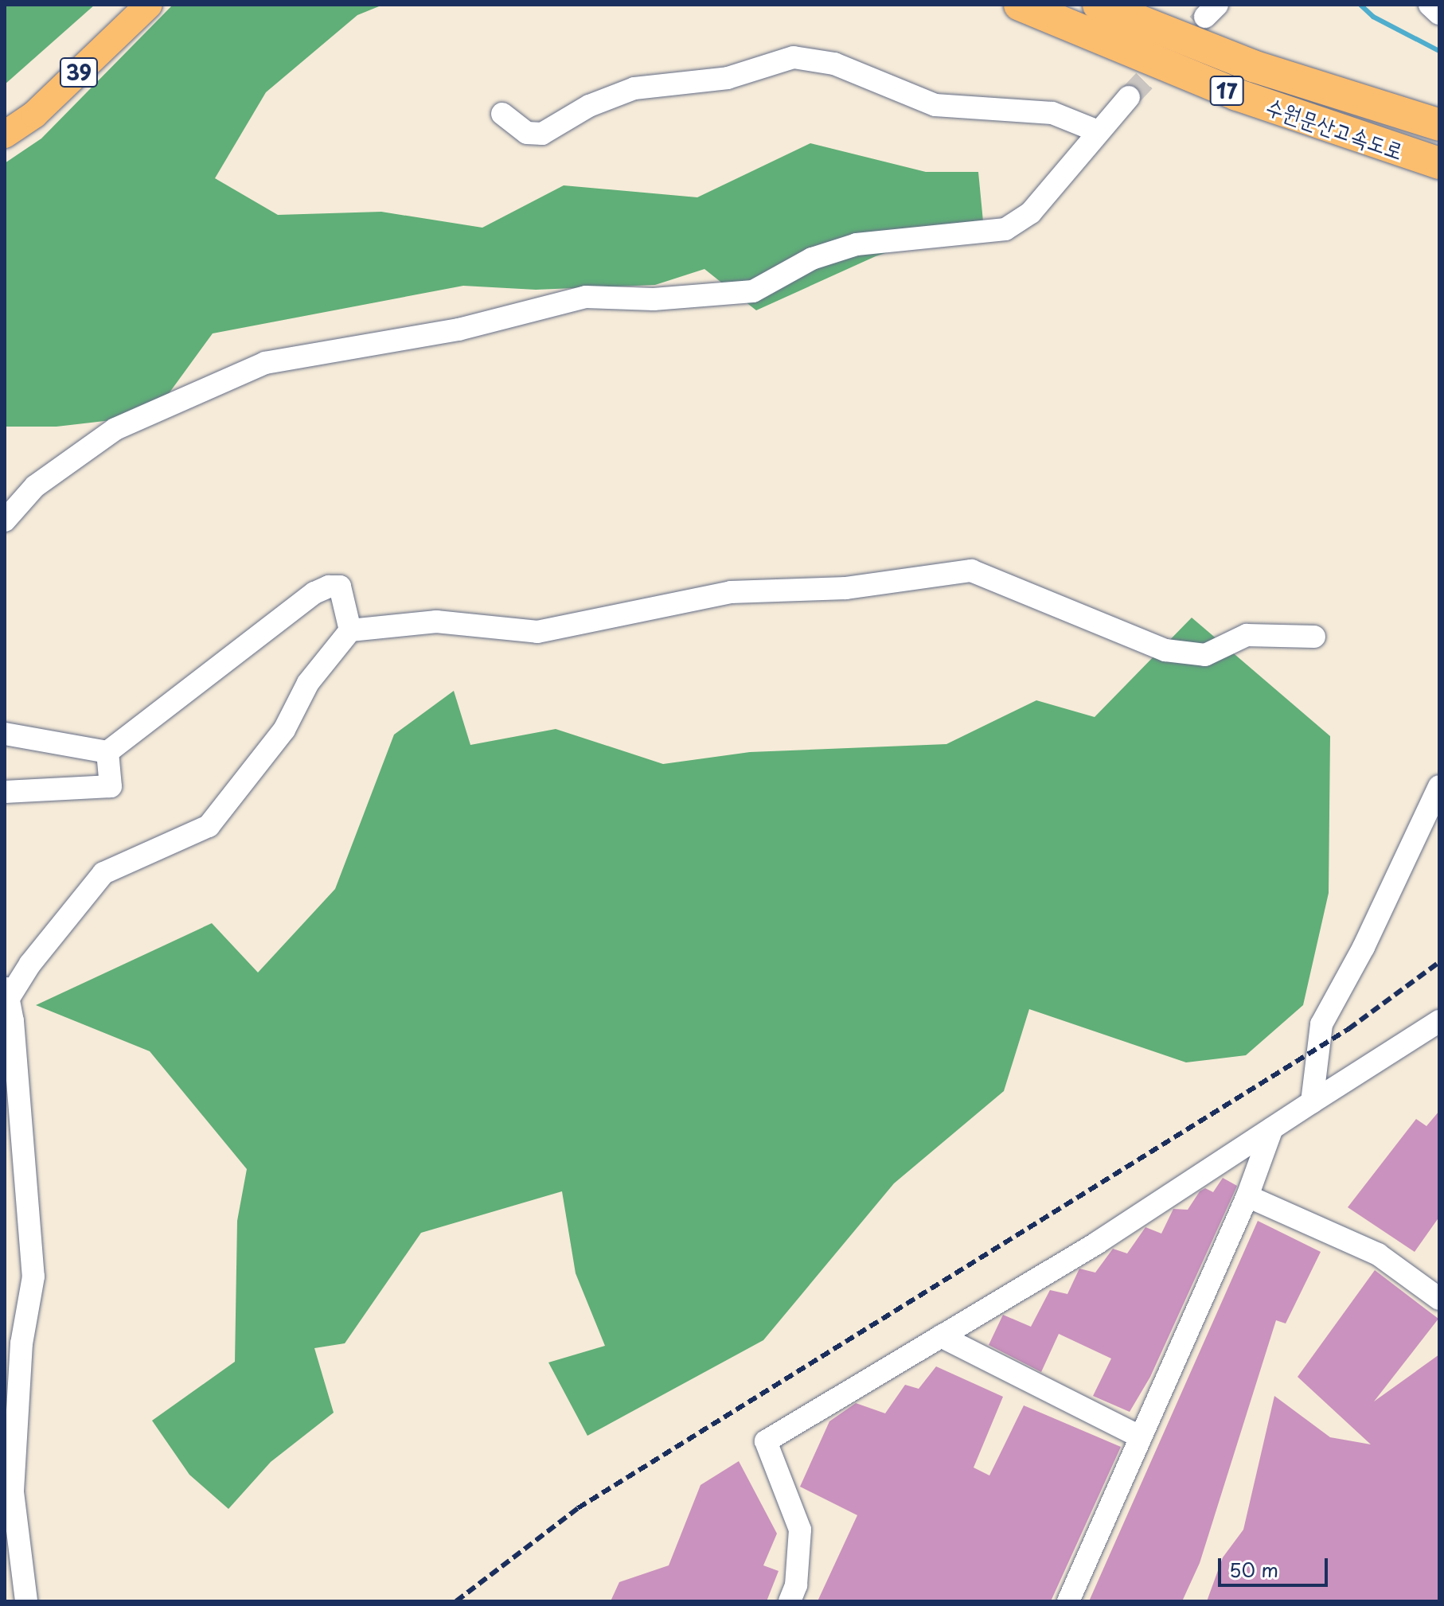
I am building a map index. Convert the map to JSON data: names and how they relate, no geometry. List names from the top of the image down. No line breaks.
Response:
{"streets":{"highway":["17","수원문산고속도로"],"main road":["39"]},"scale_bar":"50 m"}
